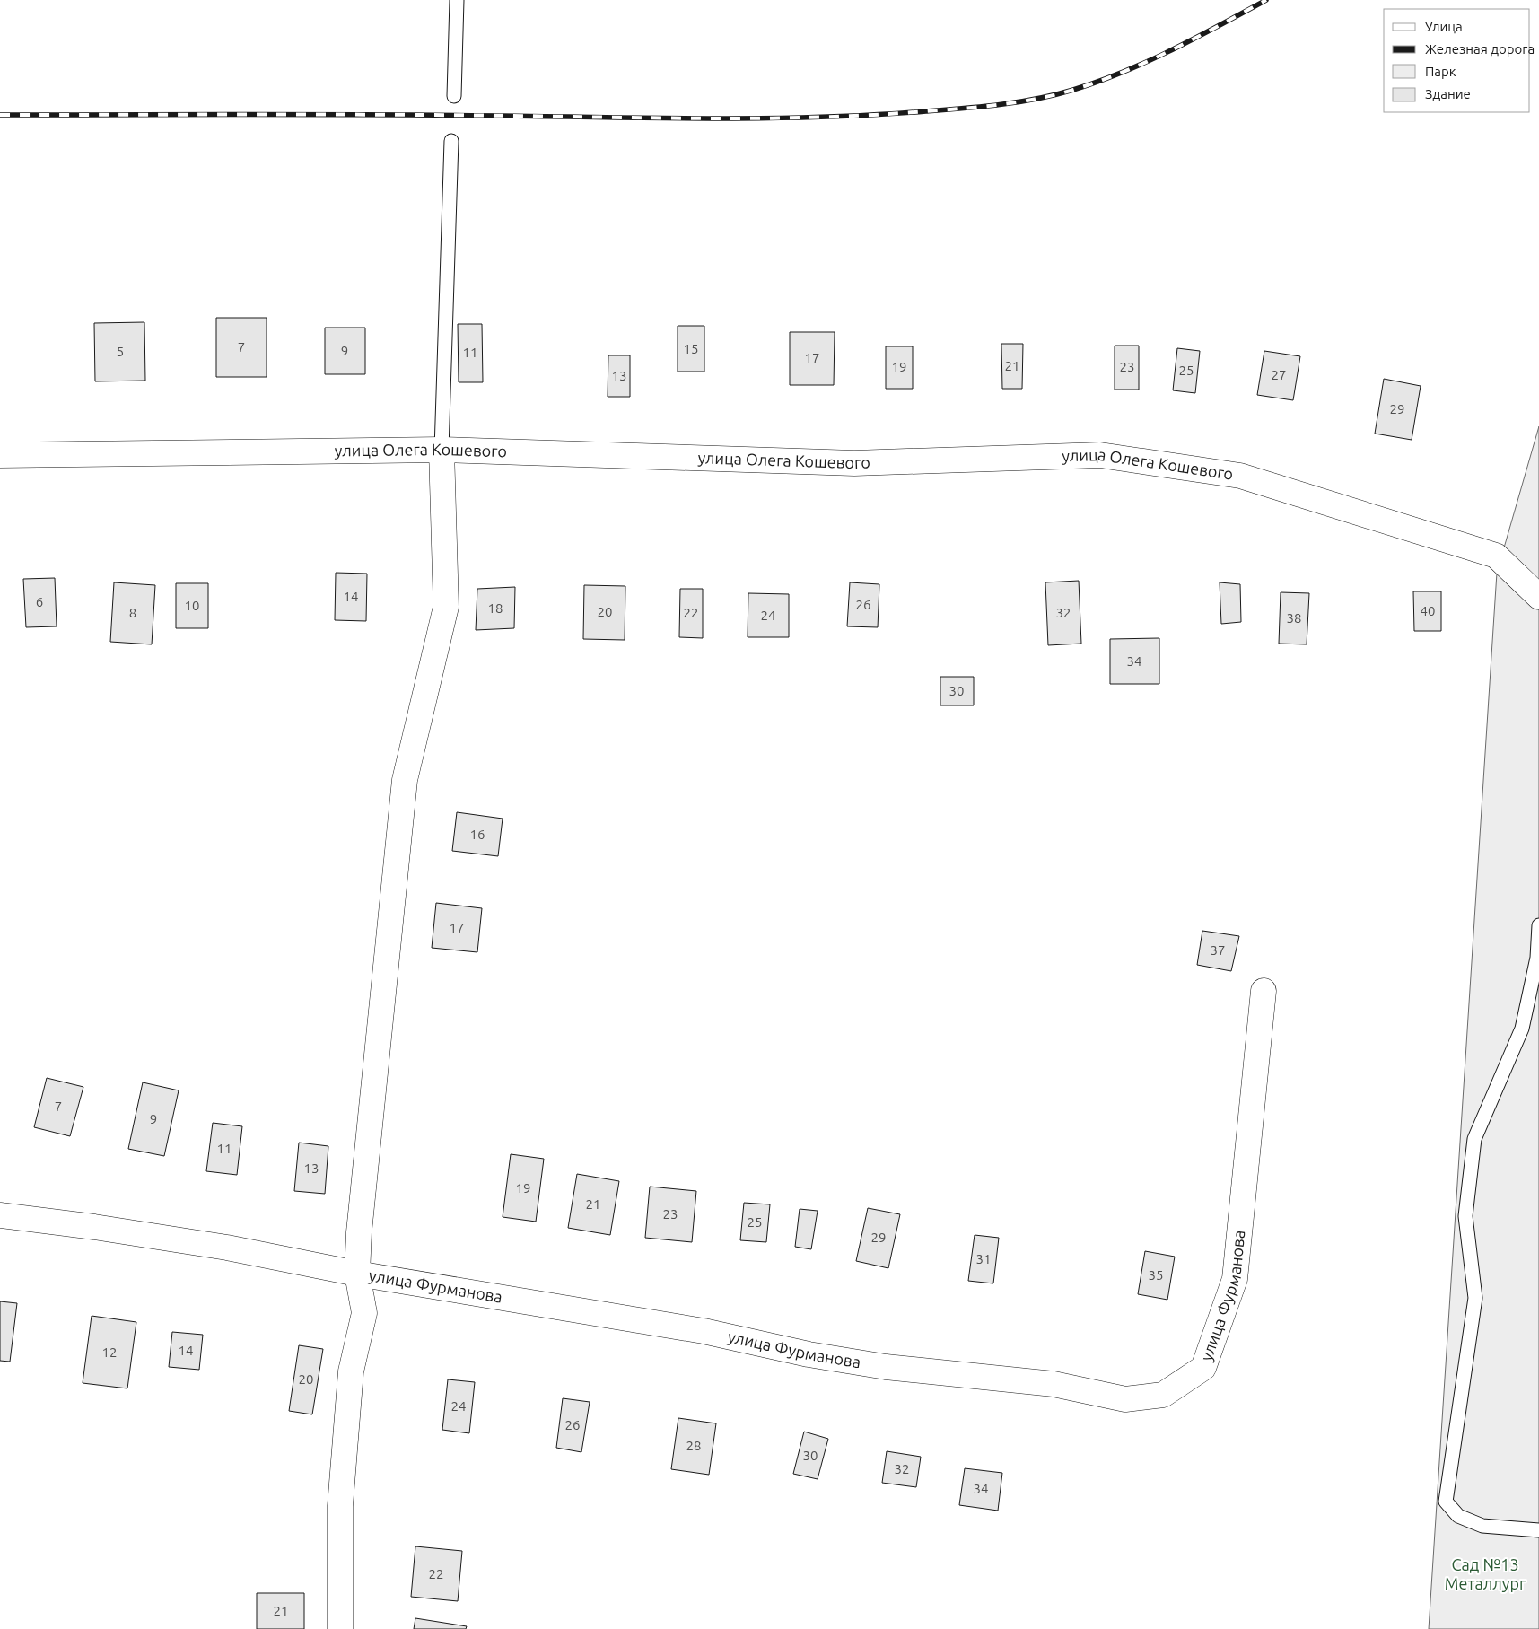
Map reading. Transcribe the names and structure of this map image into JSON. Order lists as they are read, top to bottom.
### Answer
{
  "streets": {
    "street": ["улица Олега Кошевого", "улица Фурманова"]
  },
  "parks": ["Сад №13 Металлург"],
  "house_numbers": [
    "7",
    "15",
    "9",
    "5",
    "11",
    "17",
    "21",
    "19",
    "23",
    "25",
    "27",
    "13",
    "29",
    "14",
    "6",
    "26",
    "10",
    "18",
    "40",
    "20",
    "8",
    "22",
    "32",
    "24",
    "38",
    "34",
    "30",
    "16",
    "17",
    "37",
    "7",
    "9",
    "11",
    "13",
    "19",
    "21",
    "23",
    "25",
    "29",
    "31",
    "35",
    "14",
    "12",
    "20",
    "24",
    "26",
    "28",
    "30",
    "32",
    "34",
    "22",
    "21"
  ],
  "legend": [
    "Улица",
    "Железная дорога",
    "Парк",
    "Здание"
  ]
}
